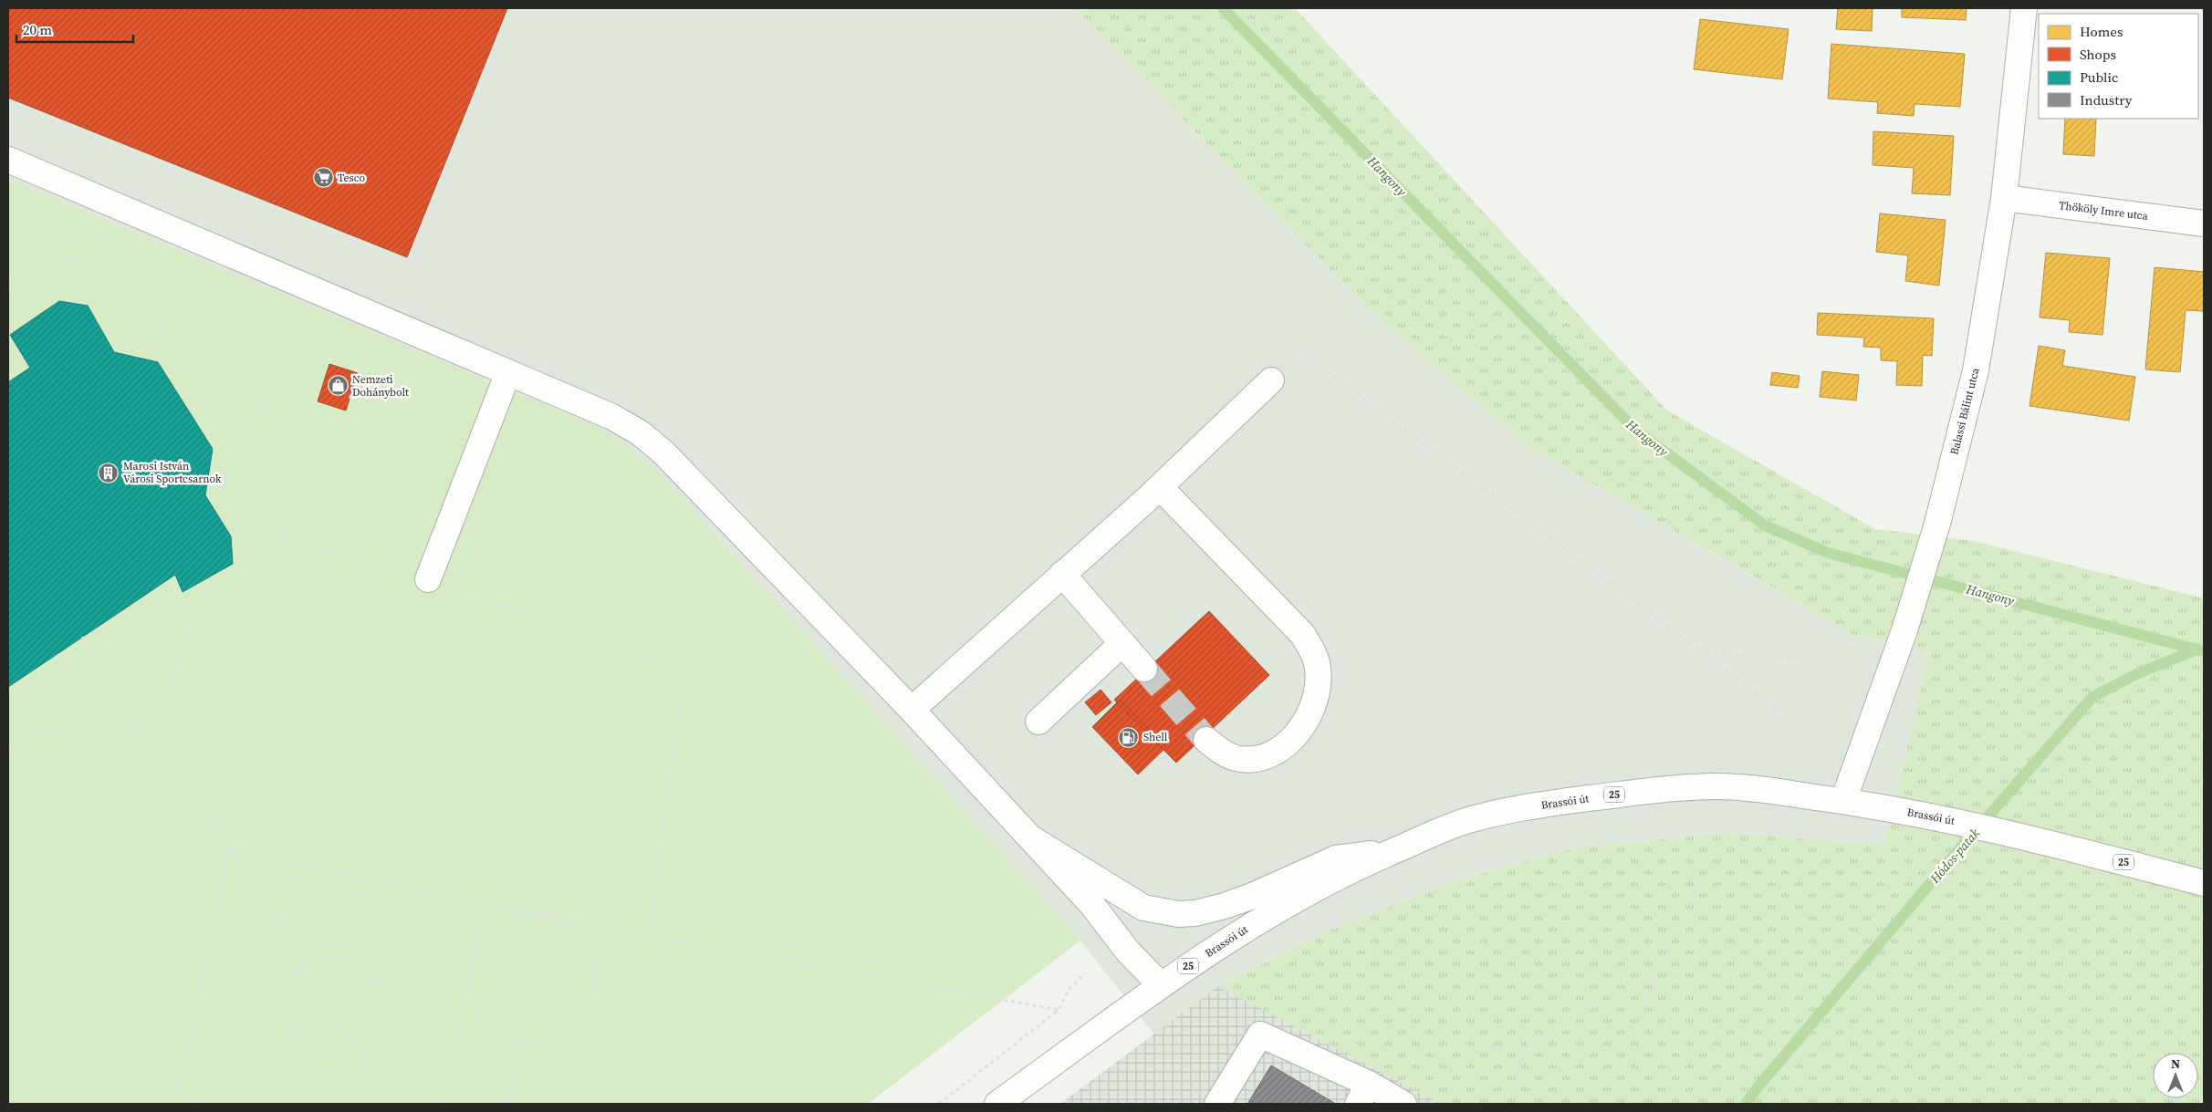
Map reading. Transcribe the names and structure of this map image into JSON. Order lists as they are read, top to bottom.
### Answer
{
  "streets": {
    "street": [
      "Thököly Imre utca",
      "Balassi Bálint utca",
      "25",
      "Brassói út"
    ]
  },
  "crossings": [
    ["Thököly Imre utca", "Balassi Bálint utca"],
    ["Balassi Bálint utca", "Brassói út"]
  ],
  "water": ["Hangony", "Hódos-patak"],
  "places": {
    "supermarket": ["Tesco"],
    "shop": ["Nemzeti Dohánybolt"],
    "building": ["Marosi István Városi Sportcsarnok"],
    "fuel station": ["Shell"]
  },
  "legend": [
    "Homes",
    "Shops",
    "Public",
    "Industry"
  ],
  "scale_bar": "20 m",
  "north": "top"
}
